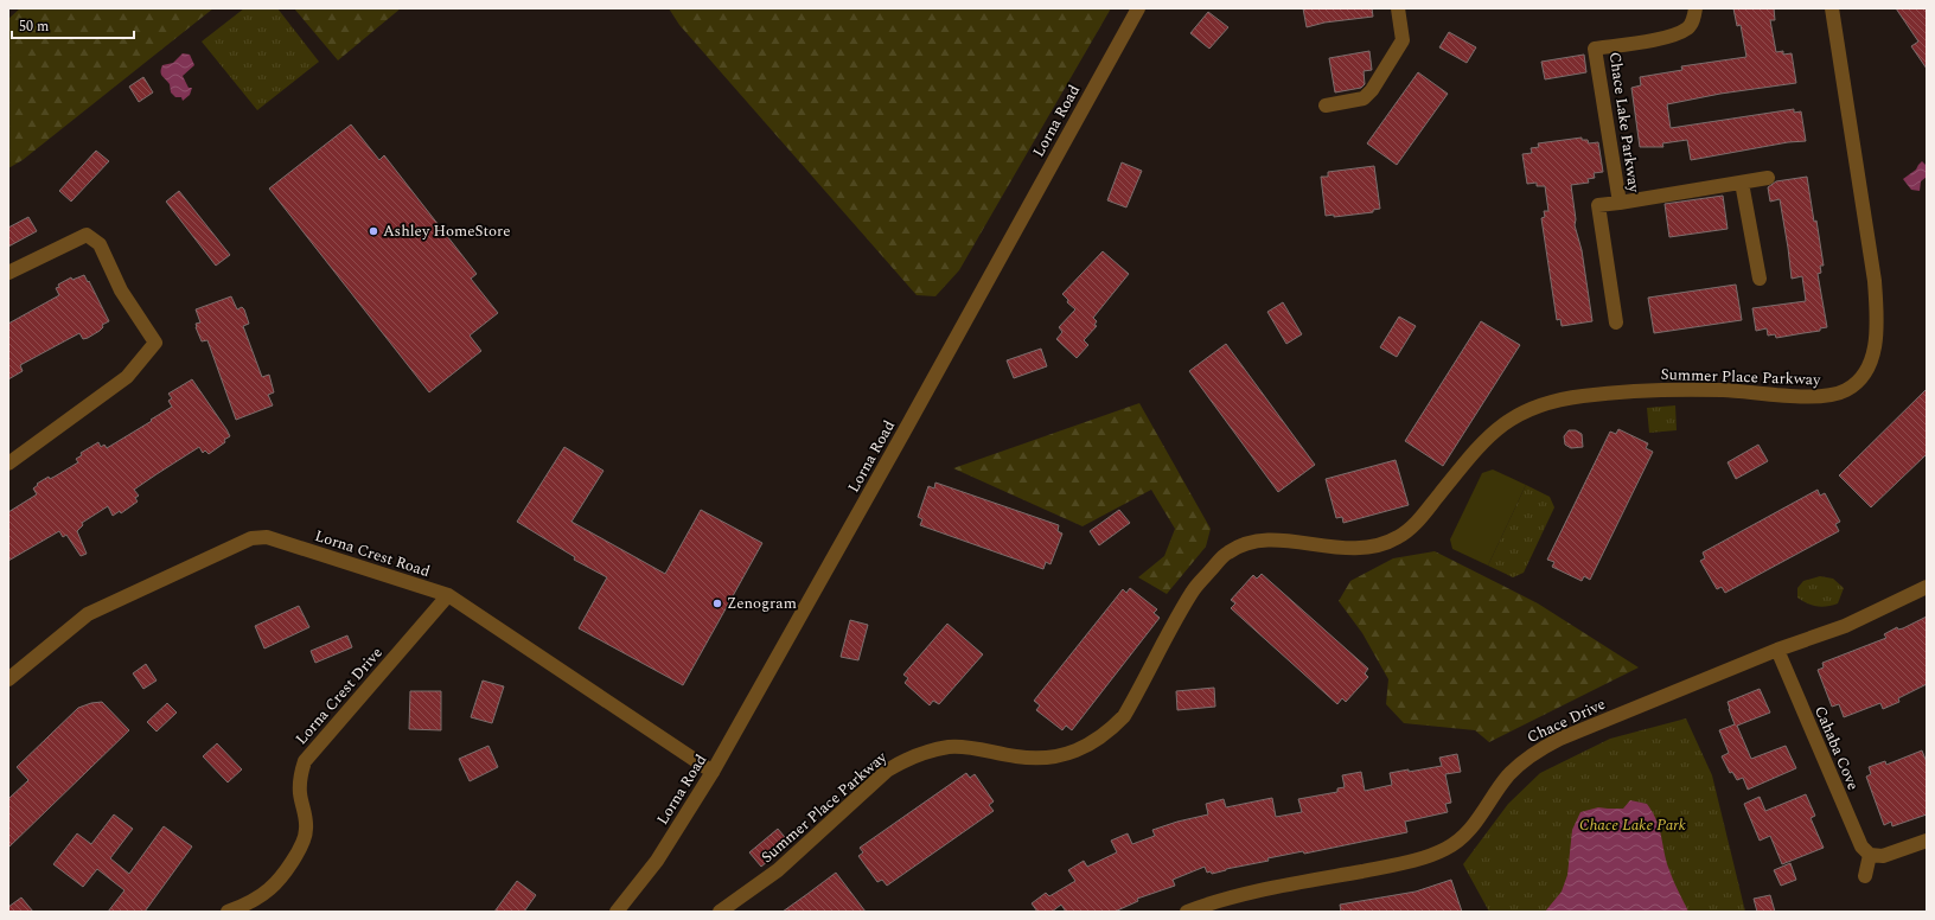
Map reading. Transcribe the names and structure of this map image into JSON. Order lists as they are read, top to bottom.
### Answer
{
  "streets": {
    "street": [
      "Lorna Road",
      "Chace Lake Parkway",
      "Summer Place Parkway",
      "Lorna Crest Road",
      "Lorna Crest Drive",
      "Chace Drive",
      "Cahaba Cove"
    ]
  },
  "crossings": [
    ["Lorna Road", "Lorna Crest Road"],
    ["Lorna Crest Road", "Lorna Crest Drive"],
    ["Chace Drive", "Cahaba Cove"]
  ],
  "parks": ["Chace Lake Park"],
  "places": ["Ashley HomeStore", "Zenogram"],
  "scale_bar": "50 m"
}
